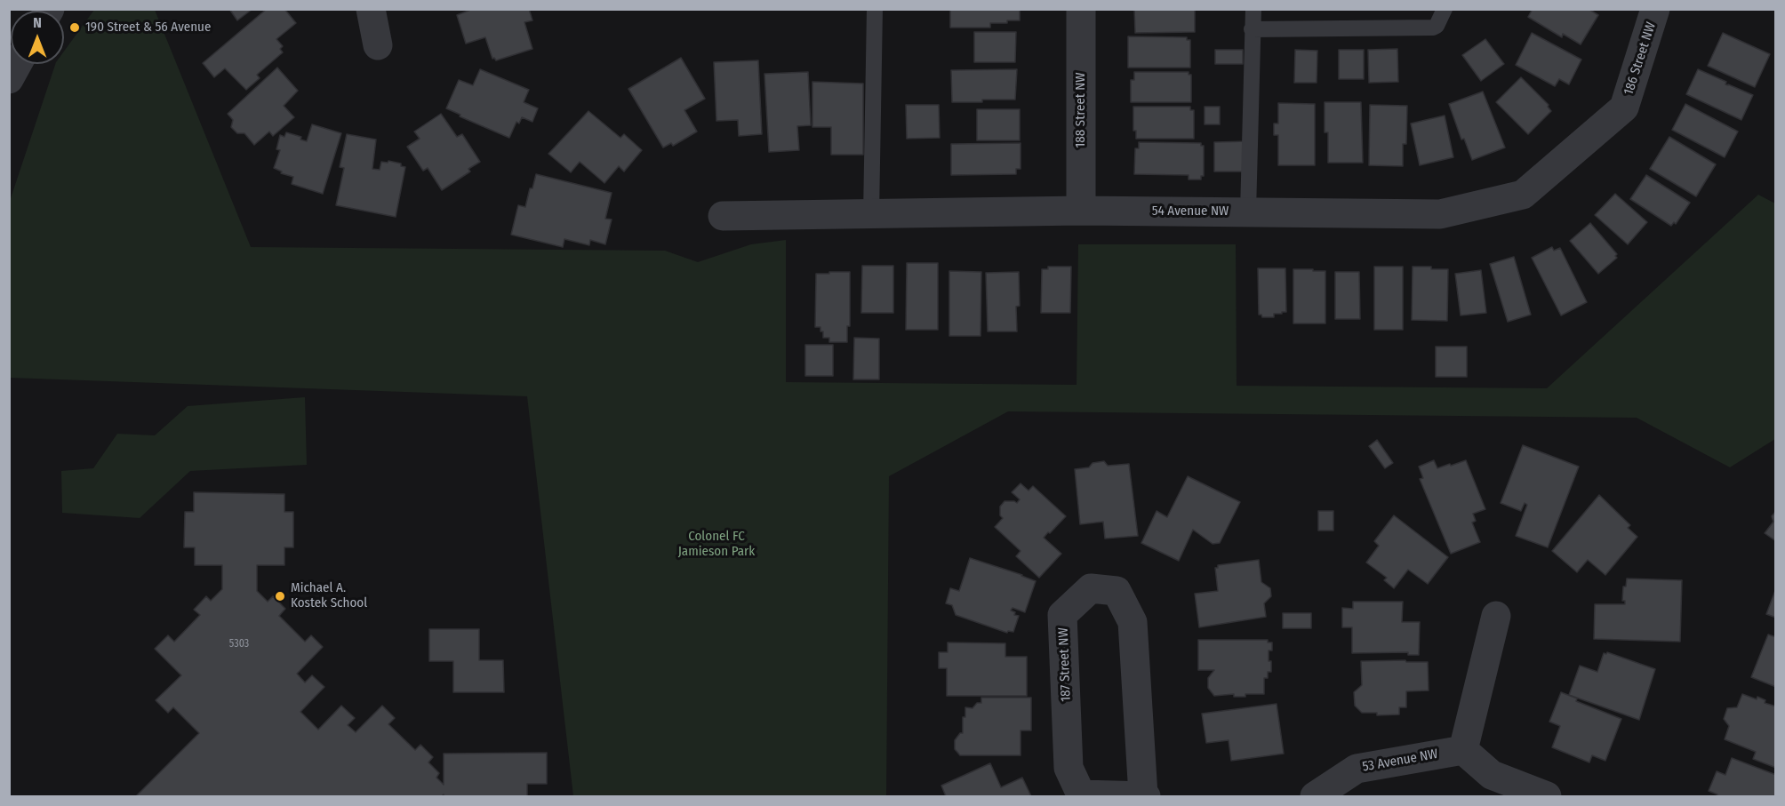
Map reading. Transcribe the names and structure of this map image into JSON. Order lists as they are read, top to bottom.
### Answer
{
  "streets": {
    "street": [
      "186 Street NW",
      "188 Street NW",
      "54 Avenue NW",
      "187 Street NW",
      "53 Avenue NW"
    ]
  },
  "crossings": [
    ["186 Street NW", "54 Avenue NW"],
    ["188 Street NW", "54 Avenue NW"]
  ],
  "parks": ["Colonel FC Jamieson Park"],
  "places": ["190 Street & 56 Avenue", "Michael A. Kostek School"],
  "house_numbers": ["5303"],
  "north": "top"
}
